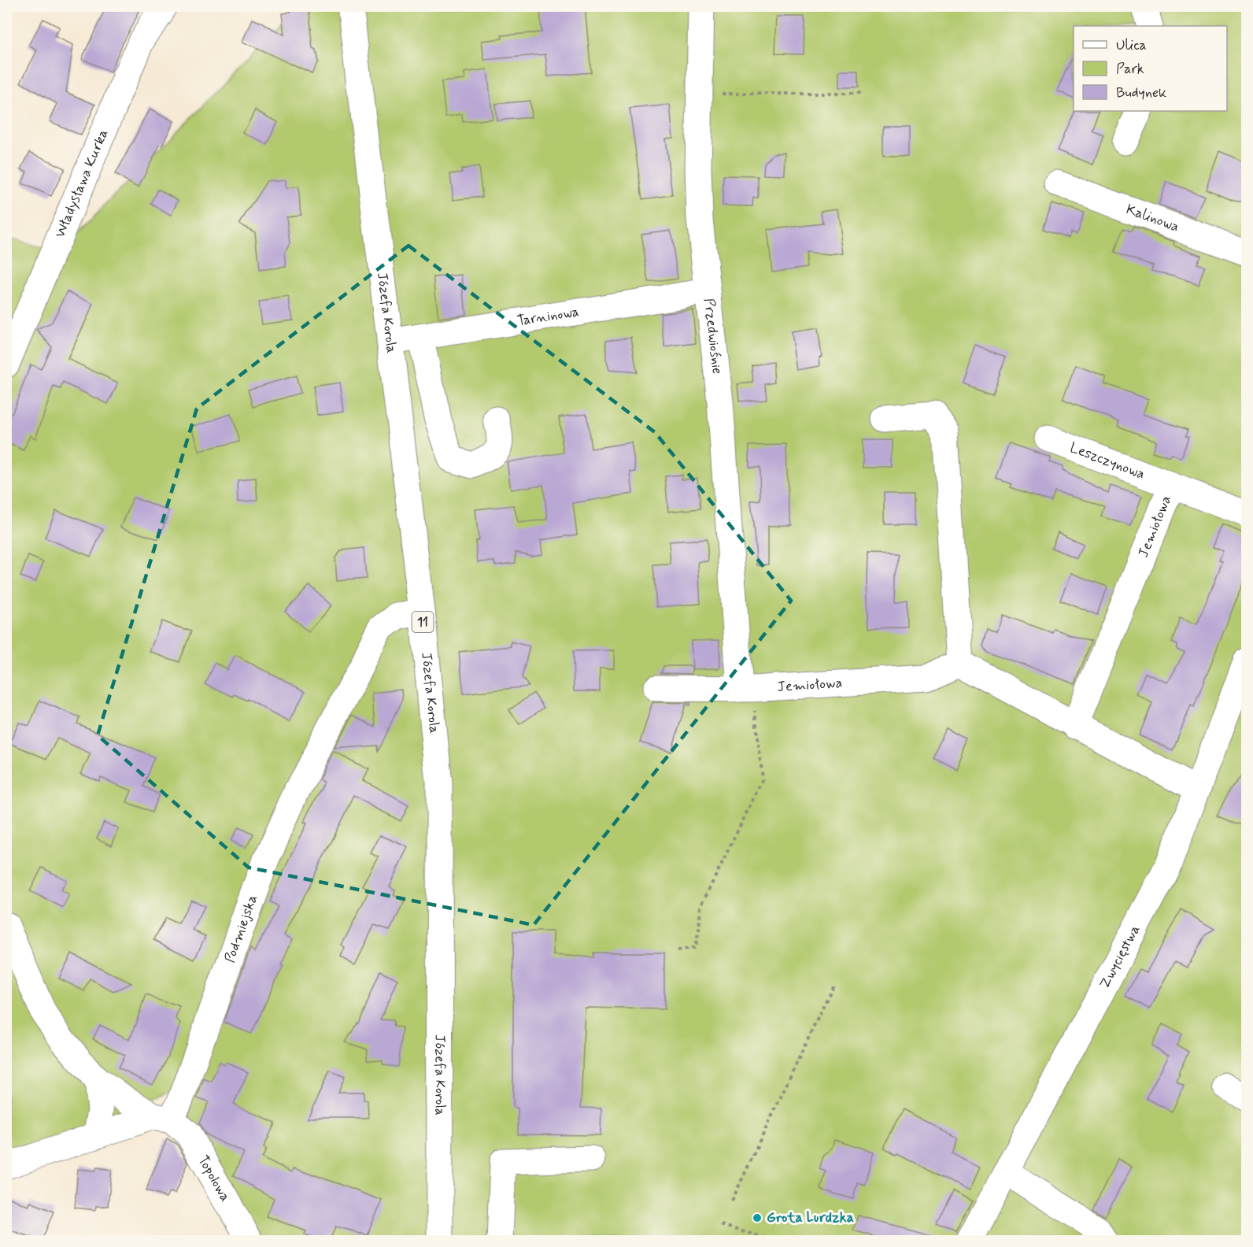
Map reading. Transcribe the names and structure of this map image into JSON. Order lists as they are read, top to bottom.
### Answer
{
  "streets": {
    "main road": [
      "Władysława Kurka",
      "Kalinowa",
      "Józefa Korola",
      "Tarninowa",
      "Przedwiośnie",
      "Leszczynowa",
      "Jemiołowa",
      "11",
      "Podmiejska",
      "Zwycięstwa",
      "Topolowa"
    ]
  },
  "crossings": [
    ["Józefa Korola", "Tarninowa"],
    ["Józefa Korola", "Podmiejska"],
    ["Tarninowa", "Przedwiośnie"],
    ["Przedwiośnie", "Jemiołowa"],
    ["Leszczynowa", "Jemiołowa"],
    ["Podmiejska", "Topolowa"]
  ],
  "places": ["Grota Lurdzka"],
  "legend": ["Ulica", "Park", "Budynek"]
}
